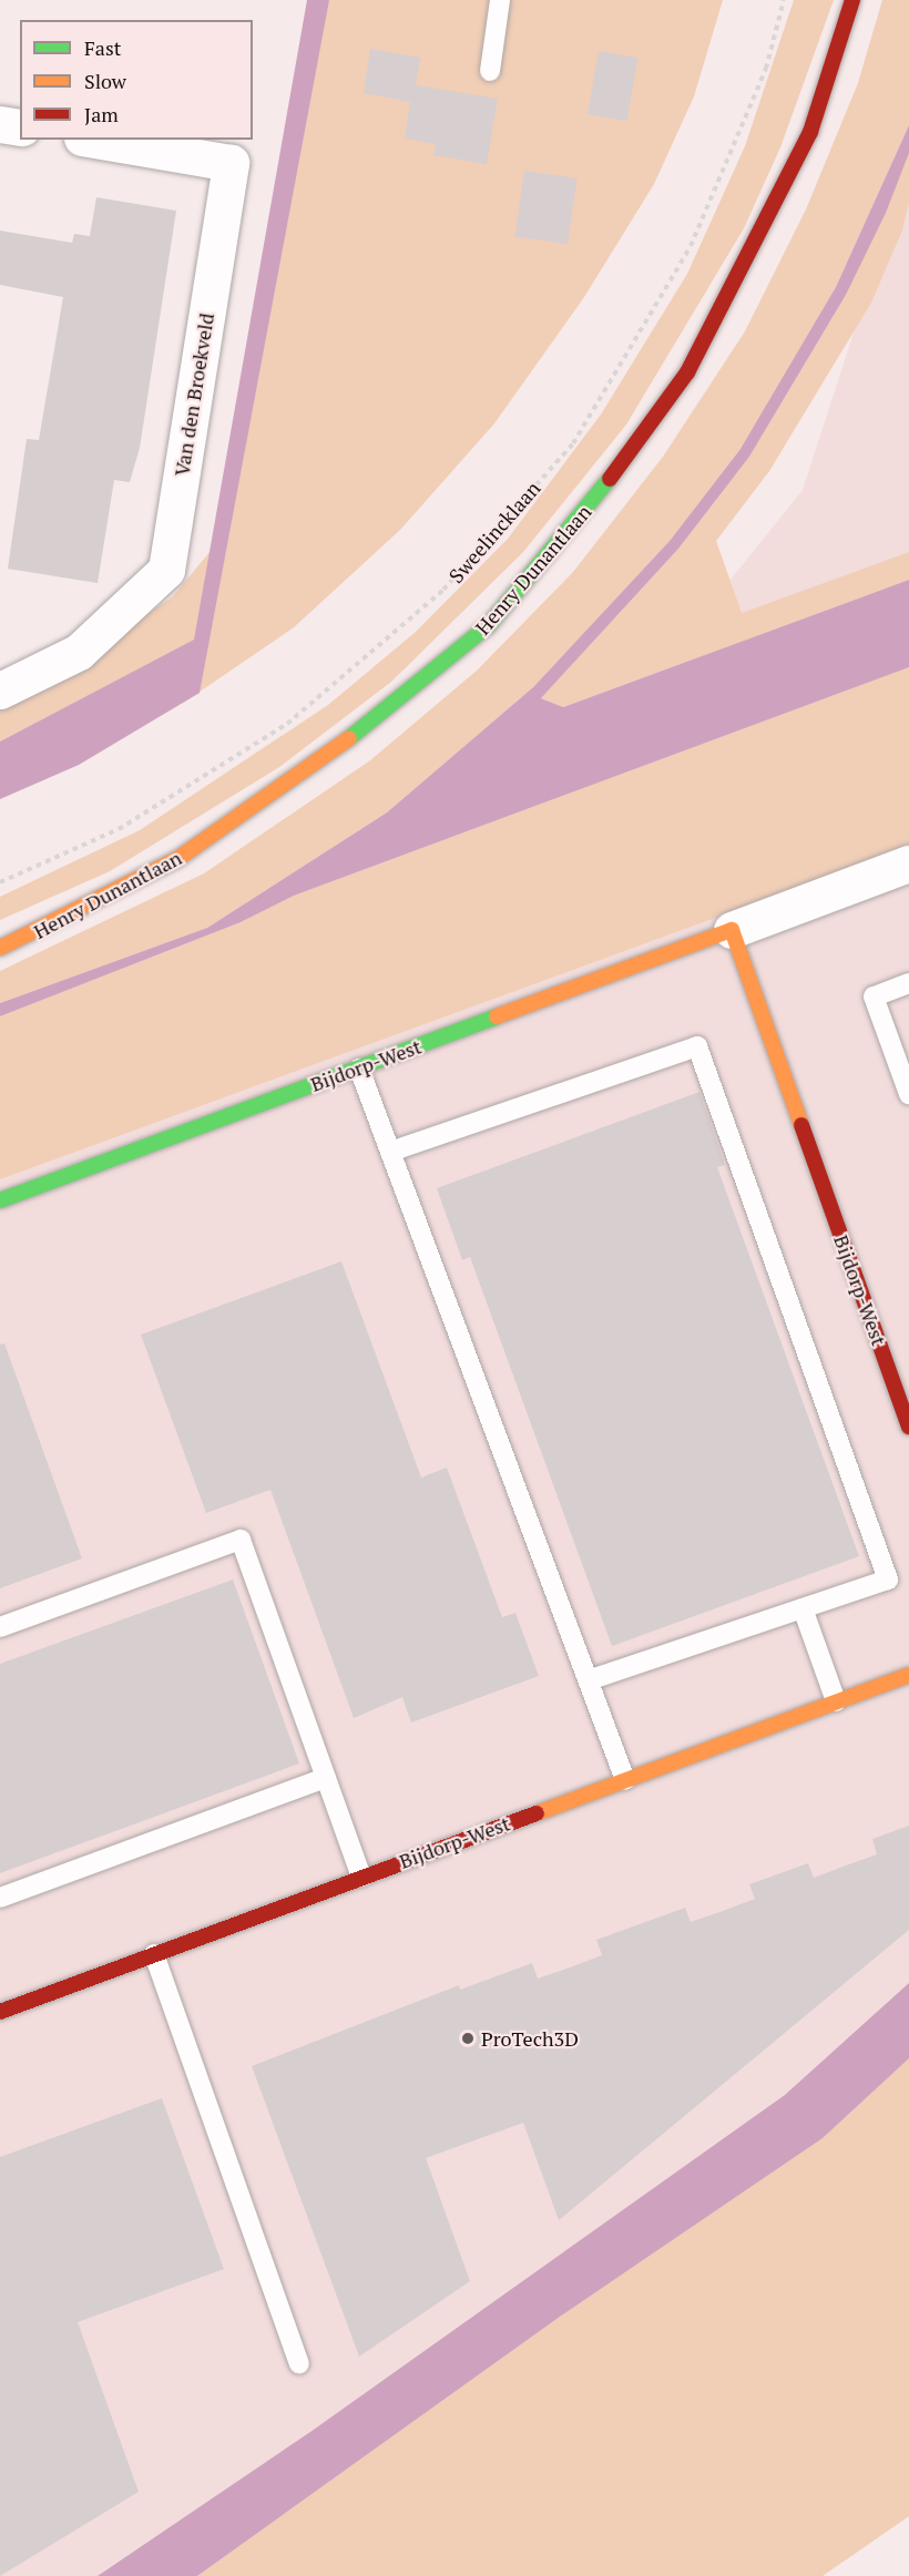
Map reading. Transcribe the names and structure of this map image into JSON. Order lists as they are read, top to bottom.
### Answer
{
  "streets": {
    "street": ["Van den Broekveld", "Henry Dunantlaan", "Bijdorp-West"],
    "path": ["Sweelincklaan"]
  },
  "places": ["ProTech3D"],
  "legend": ["Fast", "Slow", "Jam"]
}
